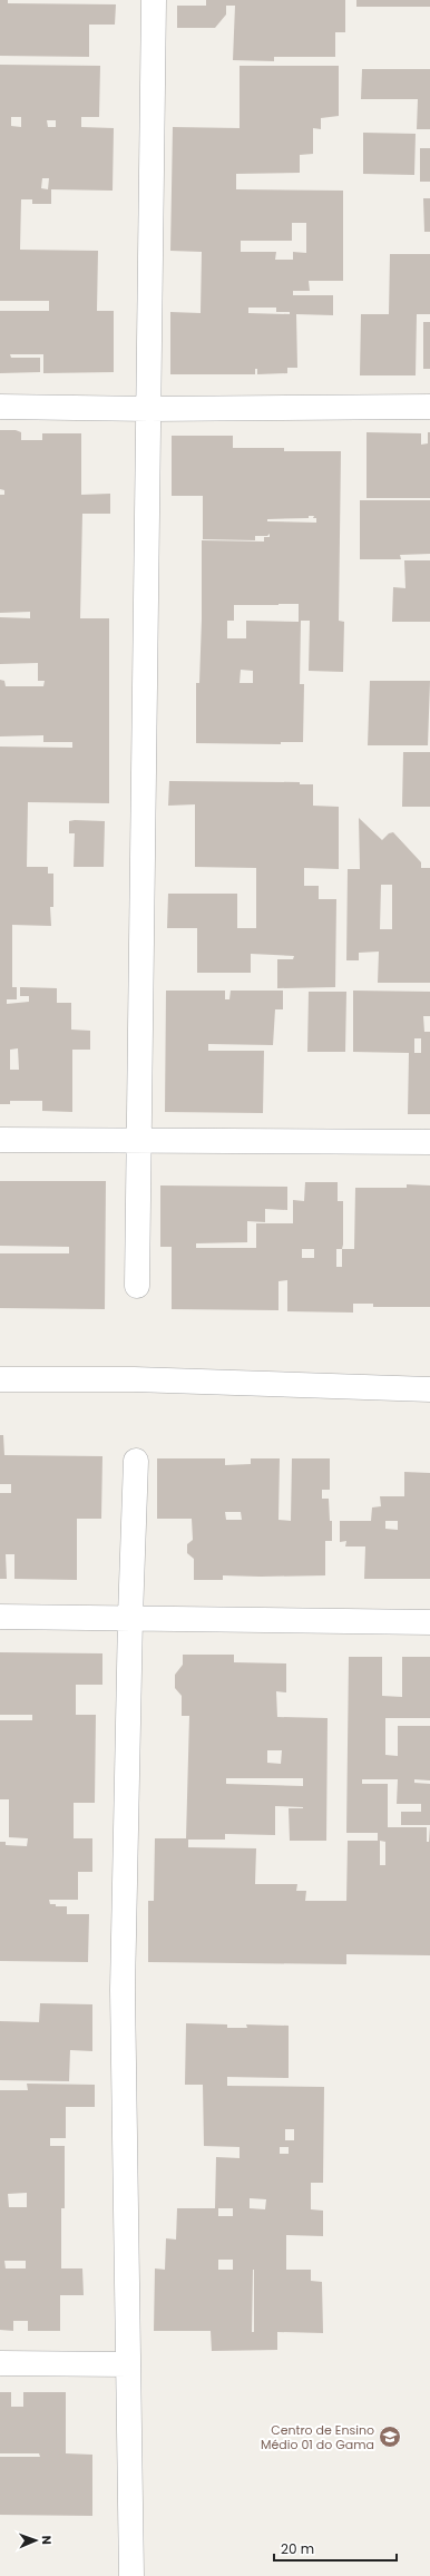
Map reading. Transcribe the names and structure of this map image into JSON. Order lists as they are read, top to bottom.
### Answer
{
  "places": {
    "school or university": ["Centro de Ensino Médio 01 do Gama"]
  },
  "scale_bar": "20 m",
  "north": "right"
}
